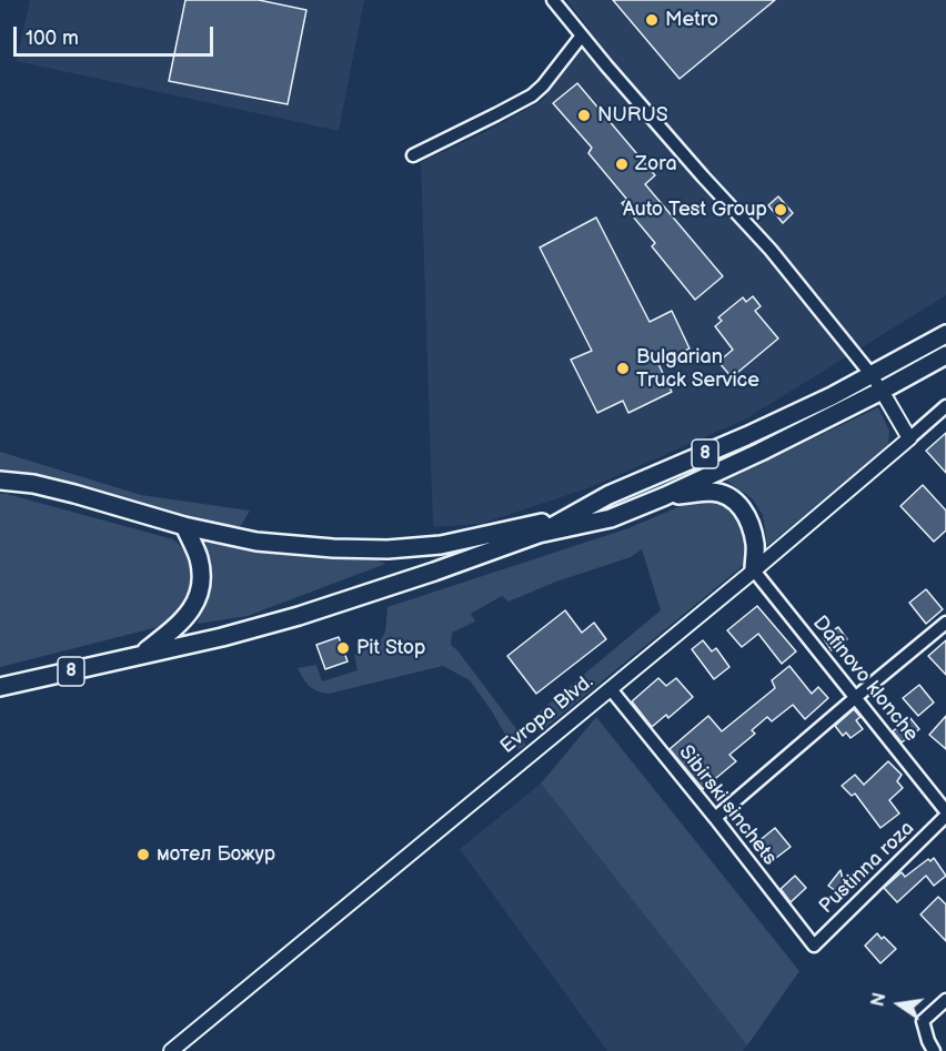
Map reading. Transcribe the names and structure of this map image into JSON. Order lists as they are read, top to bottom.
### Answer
{
  "streets": {
    "main road": ["8"],
    "street": [
      "Dafinovo klonche",
      "Evropa Blvd.",
      "Sibirski sinchets",
      "Pustinna roza"
    ]
  },
  "crossings": [
    ["Dafinovo klonche", "Evropa Blvd."],
    ["Evropa Blvd.", "Sibirski sinchets"],
    ["Sibirski sinchets", "Pustinna roza"]
  ],
  "places": [
    "Metro",
    "NURUS",
    "Zora",
    "Auto Test Group",
    "Bulgarian Truck Service",
    "Pit Stop",
    "мотел Божур"
  ],
  "scale_bar": "100 m",
  "north": "left"
}
